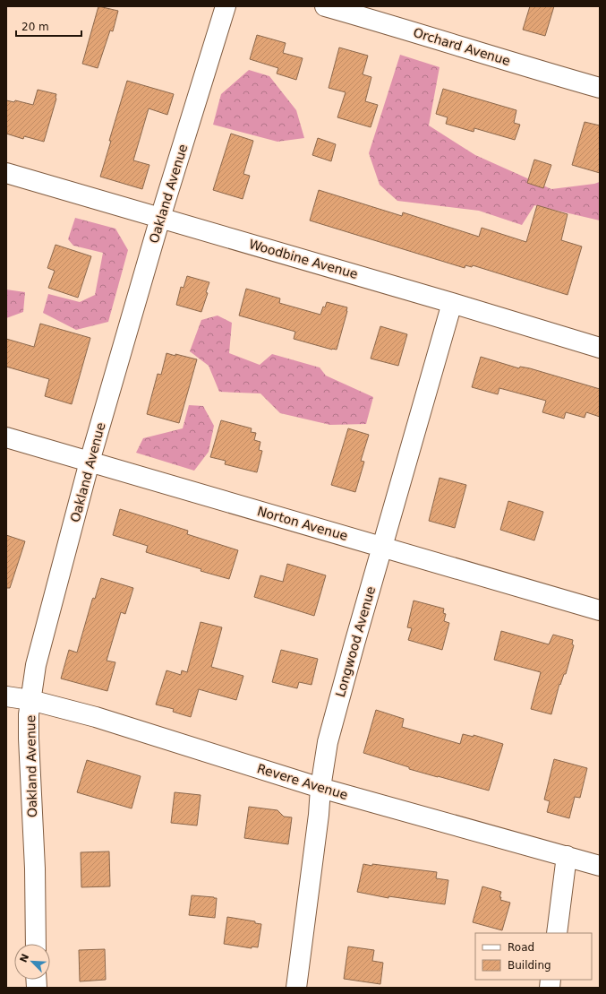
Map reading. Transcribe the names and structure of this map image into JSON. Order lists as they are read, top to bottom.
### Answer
{
  "streets": {
    "street": [
      "Orchard Avenue",
      "Oakland Avenue",
      "Woodbine Avenue",
      "Norton Avenue",
      "Longwood Avenue",
      "Revere Avenue"
    ]
  },
  "crossings": [
    ["Oakland Avenue", "Woodbine Avenue"],
    ["Oakland Avenue", "Norton Avenue"],
    ["Oakland Avenue", "Revere Avenue"],
    ["Woodbine Avenue", "Longwood Avenue"],
    ["Norton Avenue", "Longwood Avenue"],
    ["Longwood Avenue", "Revere Avenue"]
  ],
  "legend": ["Road", "Building"],
  "scale_bar": "20 m",
  "north": "top left"
}
